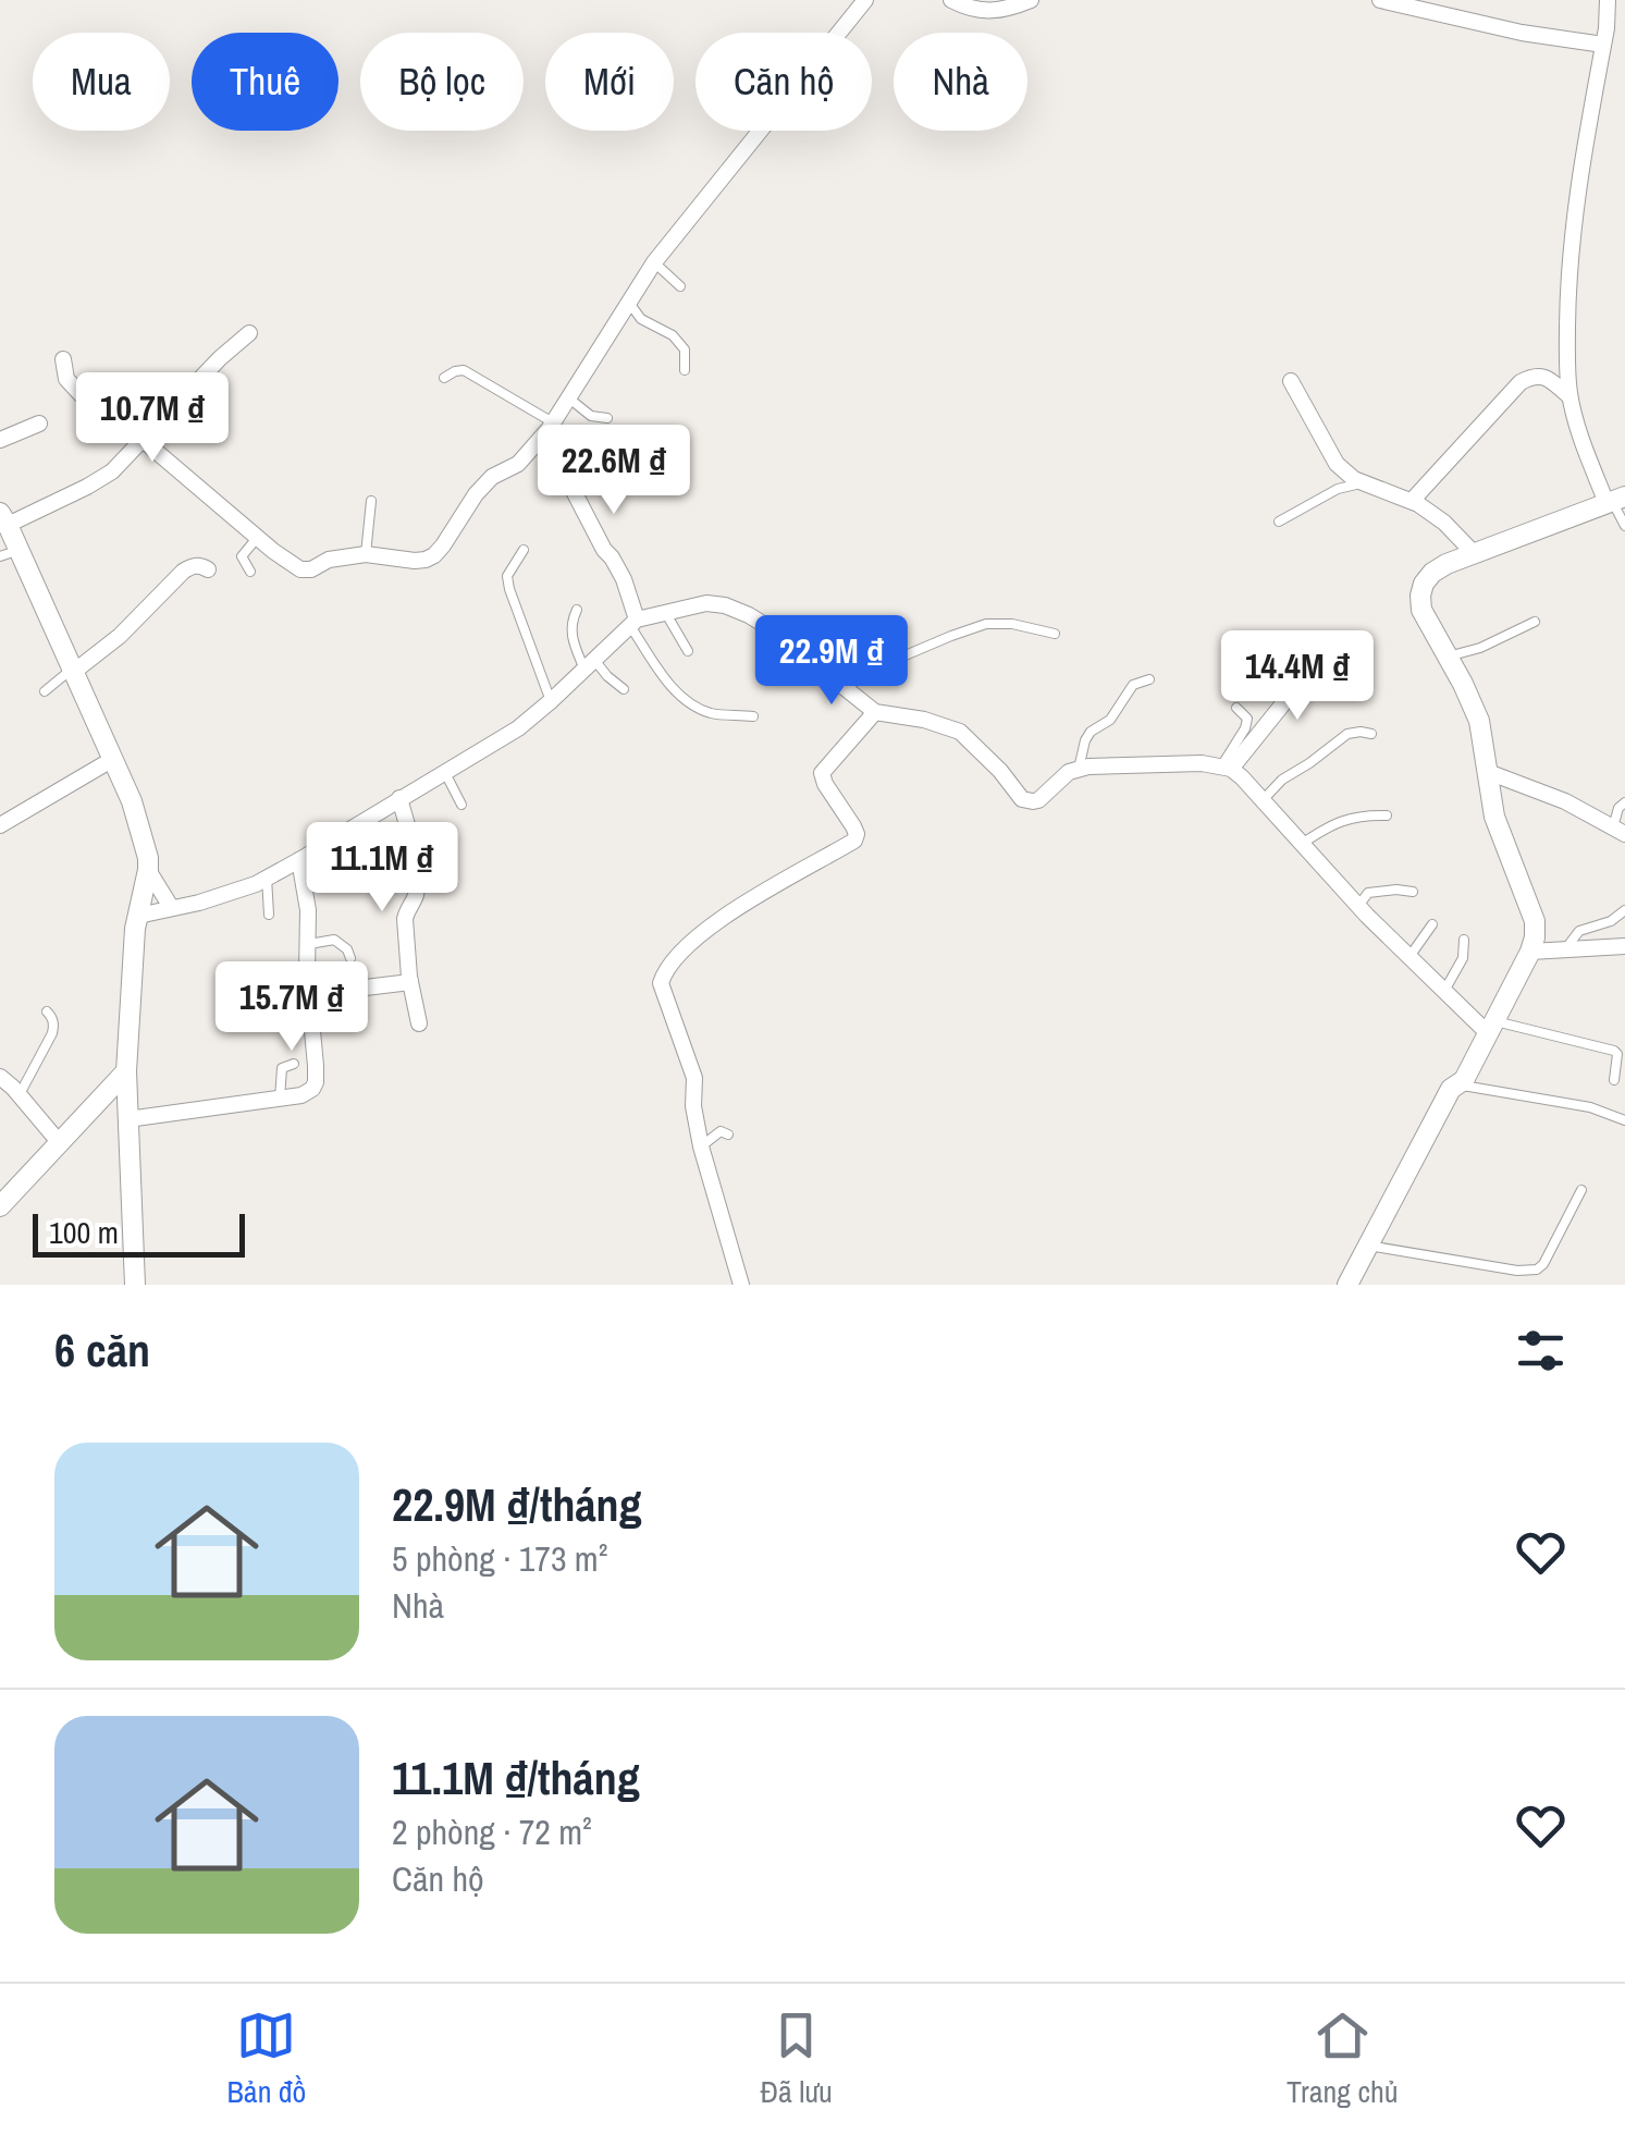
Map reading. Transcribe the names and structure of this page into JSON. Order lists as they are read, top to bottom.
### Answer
{
  "scale_bar": "100 m",
  "page": {
    "chip": [
      "Mua",
      "Thuê",
      "Bộ lọc",
      "Mới",
      "Căn hộ",
      "Nhà"
    ],
    "price": [
      "10.7M ₫",
      "22.6M ₫",
      "22.9M ₫",
      "14.4M ₫",
      "11.1M ₫",
      "15.7M ₫"
    ],
    "scale": "100 m",
    "heading": "6 căn",
    "list": [
      {
        "name": "22.9M ₫/tháng",
        "note": "5 phòng · 173 m² · Nhà"
      },
      {
        "name": "11.1M ₫/tháng",
        "note": "2 phòng · 72 m² · Căn hộ"
      }
    ],
    "tabs": ["Bản đồ", "Đã lưu", "Trang chủ"]
  }
}
